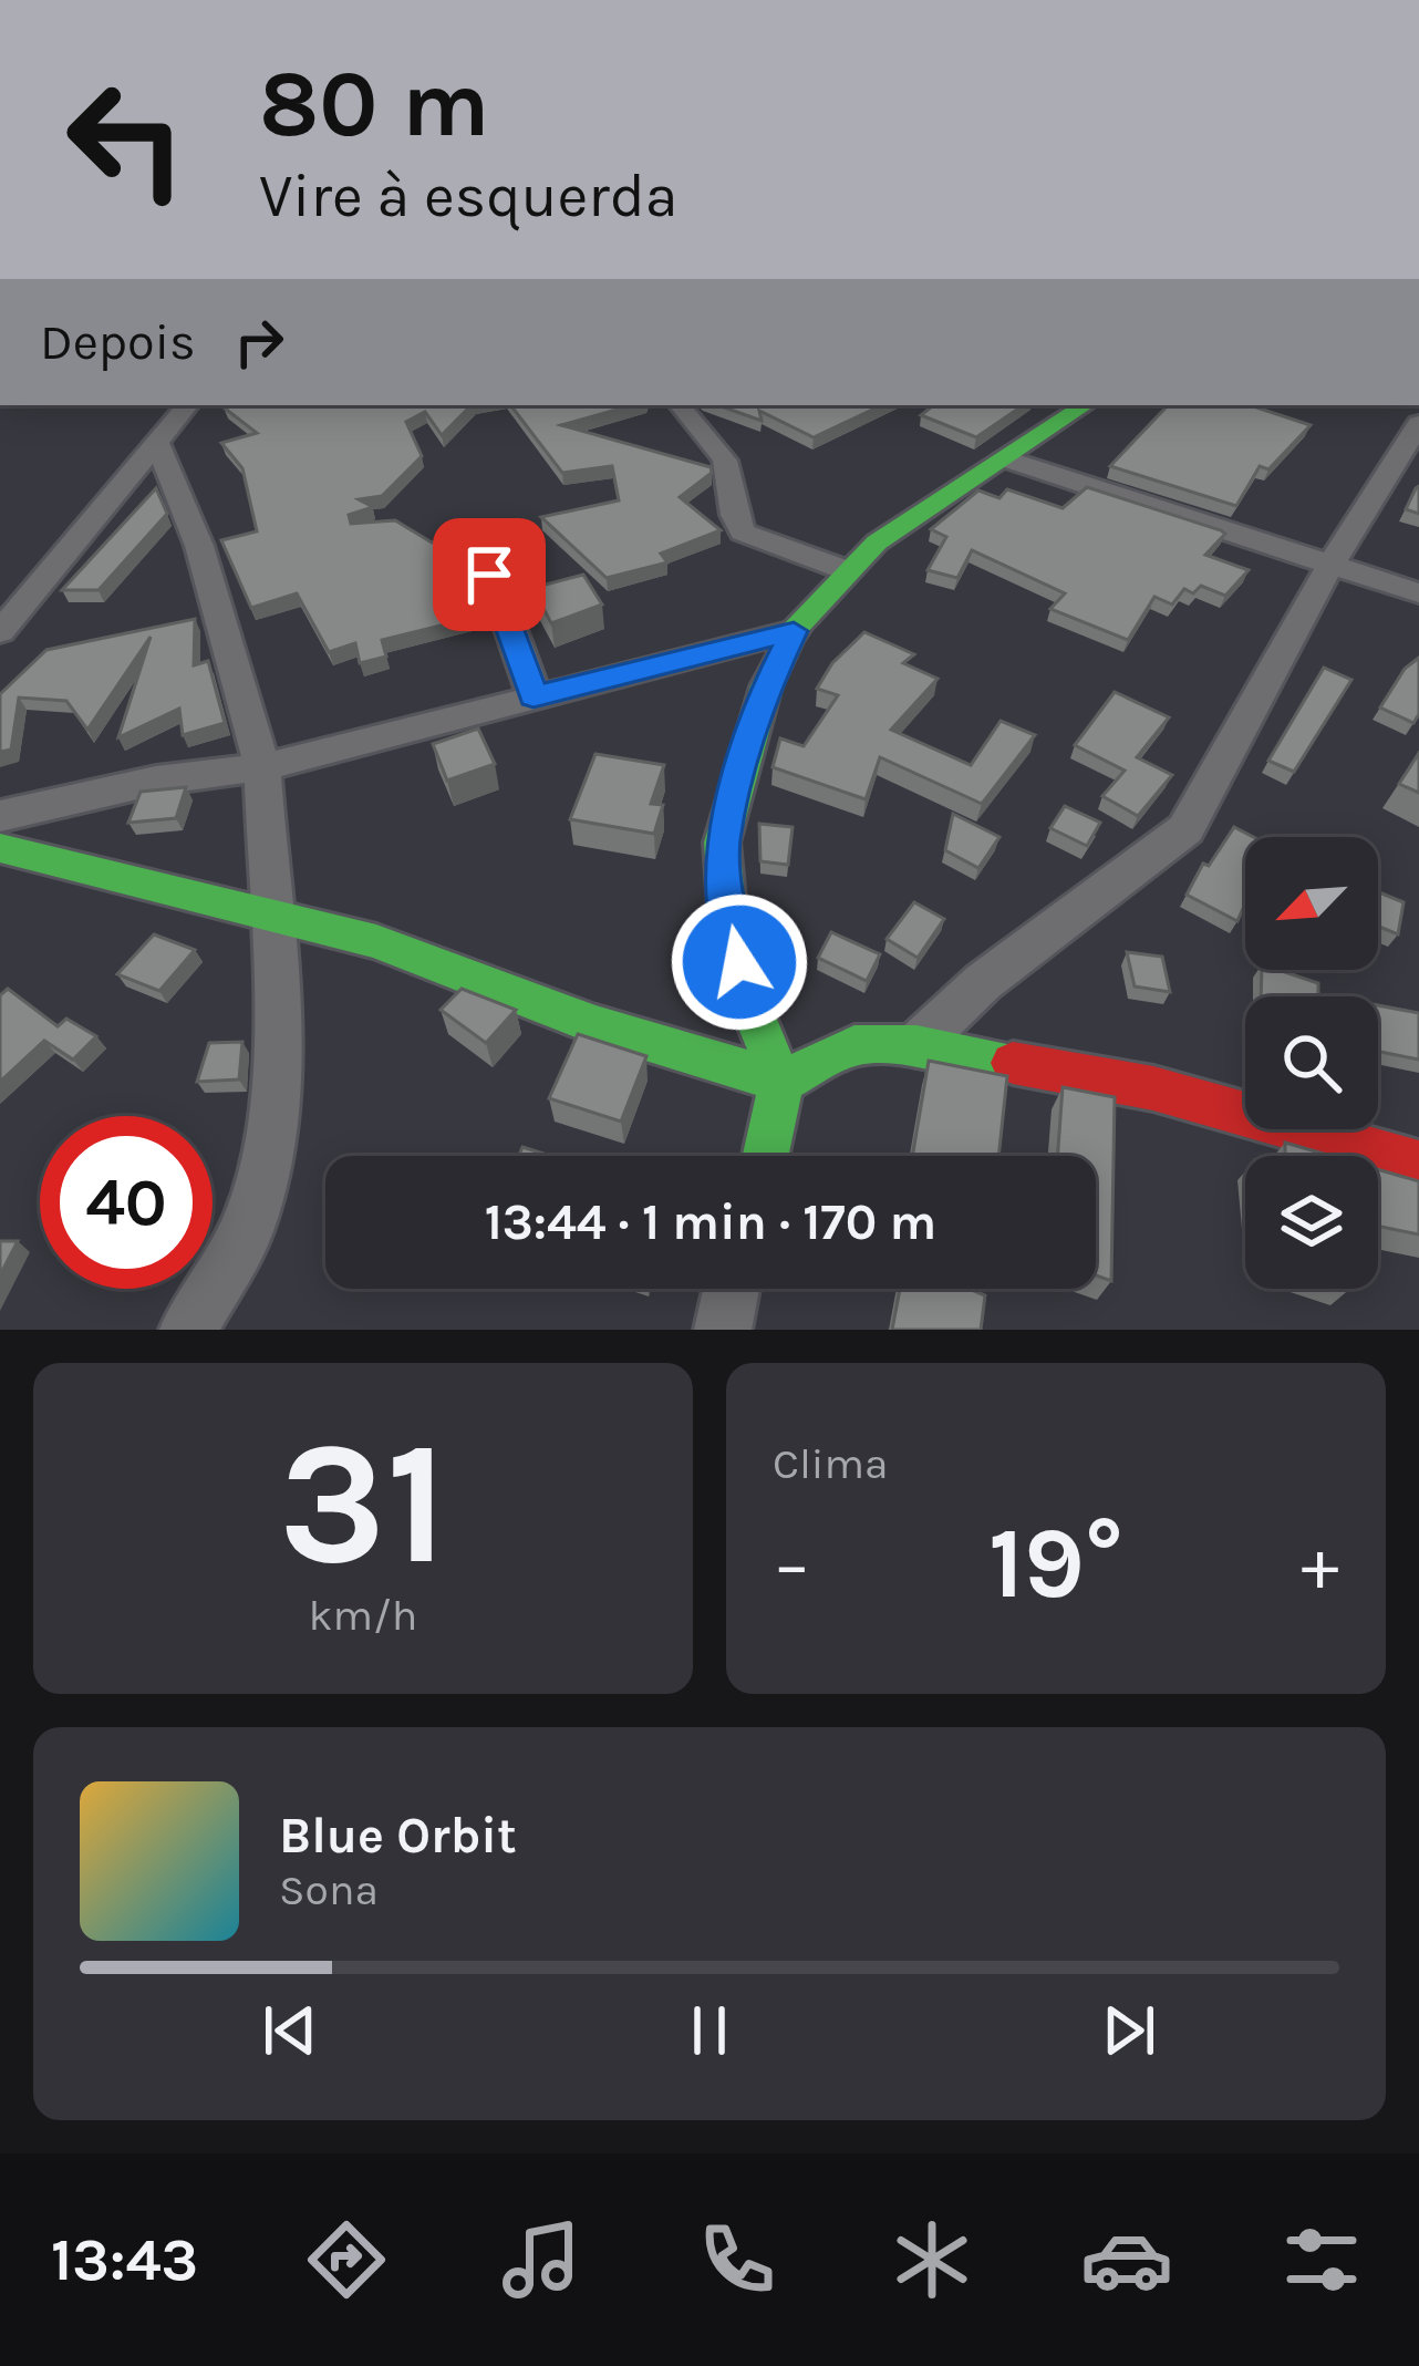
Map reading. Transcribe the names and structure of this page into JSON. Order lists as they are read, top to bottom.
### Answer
{
  "north": "bottom left",
  "page": {
    "turn": ["80 m", "Vire à esquerda"],
    "then": "Depois",
    "limit": "40",
    "trip": "13:44 · 1 min · 170 m",
    "tile": [
      ["31", "km/h"],
      "Clima"
    ],
    "heat": ["−", "19°", "+"],
    "song": ["Blue Orbit", "Sona"],
    "tabs": "13:43"
  }
}
